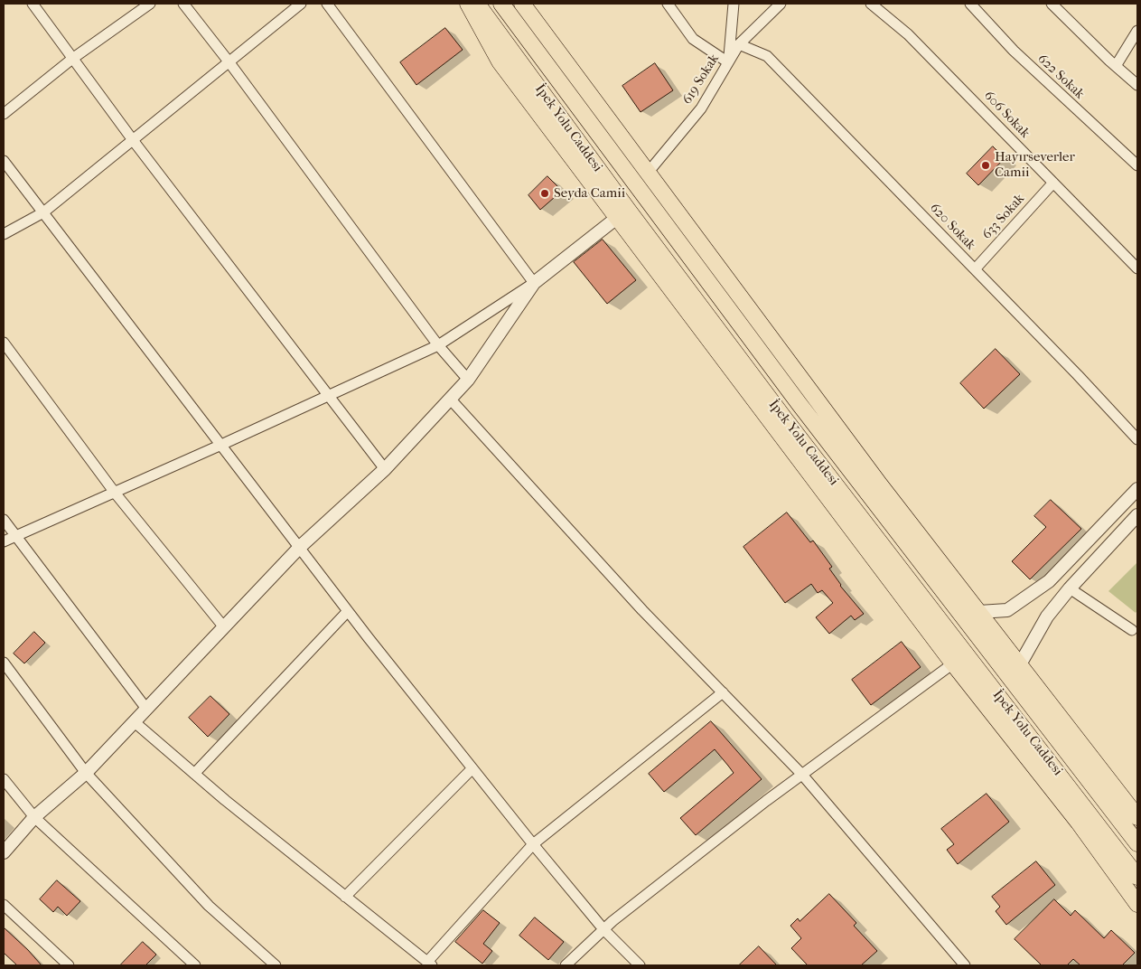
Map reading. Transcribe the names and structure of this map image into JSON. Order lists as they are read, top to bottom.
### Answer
{
  "streets": {
    "highway": ["İpek Yolu Caddesi"],
    "street": [
      "622 Sokak",
      "619 Sokak",
      "606 Sokak",
      "633 Sokak",
      "620 Sokak"
    ]
  },
  "crossings": [
    ["619 Sokak", "620 Sokak"],
    ["606 Sokak", "633 Sokak"],
    ["633 Sokak", "620 Sokak"]
  ],
  "places": ["Hayırseverler Camii", "Seyda Camii"]
}
